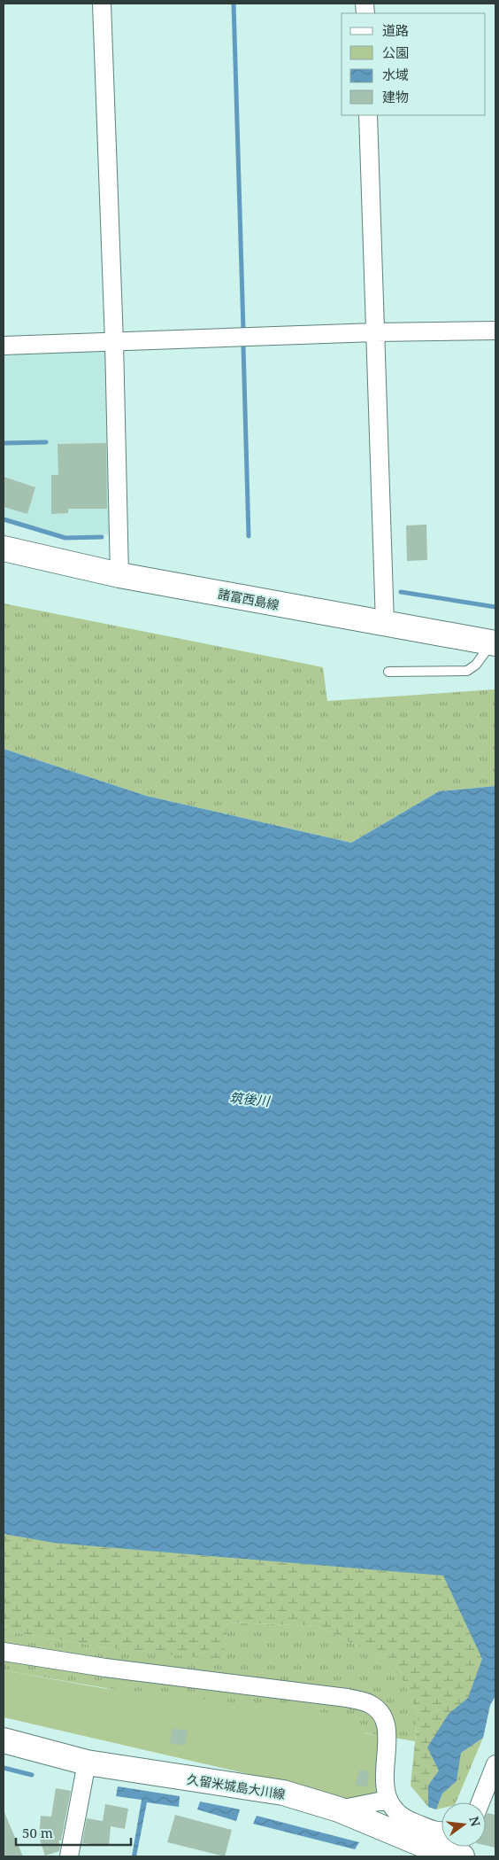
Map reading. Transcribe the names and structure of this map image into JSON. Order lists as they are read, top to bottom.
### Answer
{
  "streets": {
    "main road": ["諸富西島線", "久留米城島大川線"]
  },
  "water": ["筑後川"],
  "legend": [
    "道路",
    "公園",
    "水域",
    "建物"
  ],
  "scale_bar": "50 m",
  "north": "right"
}
